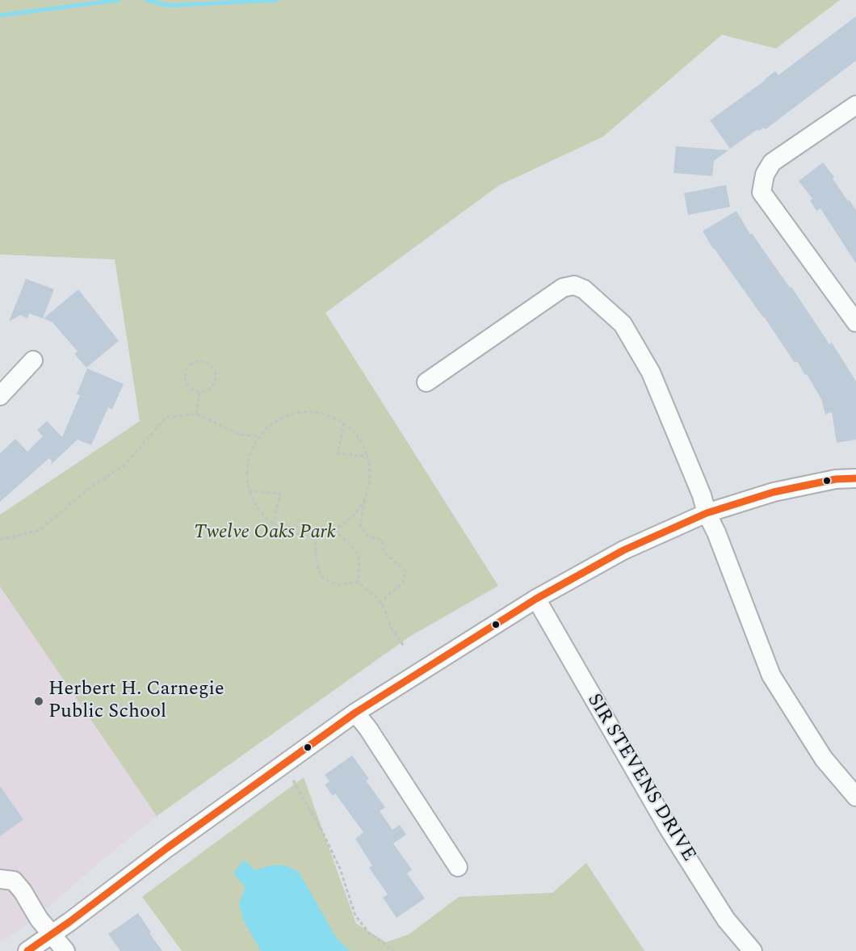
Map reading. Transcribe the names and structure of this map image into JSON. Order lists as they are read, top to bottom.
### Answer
{
  "streets": {
    "street": ["SIR STEVENS DRIVE"]
  },
  "parks": ["Twelve Oaks Park"],
  "places": ["Herbert H. Carnegie Public School"]
}
